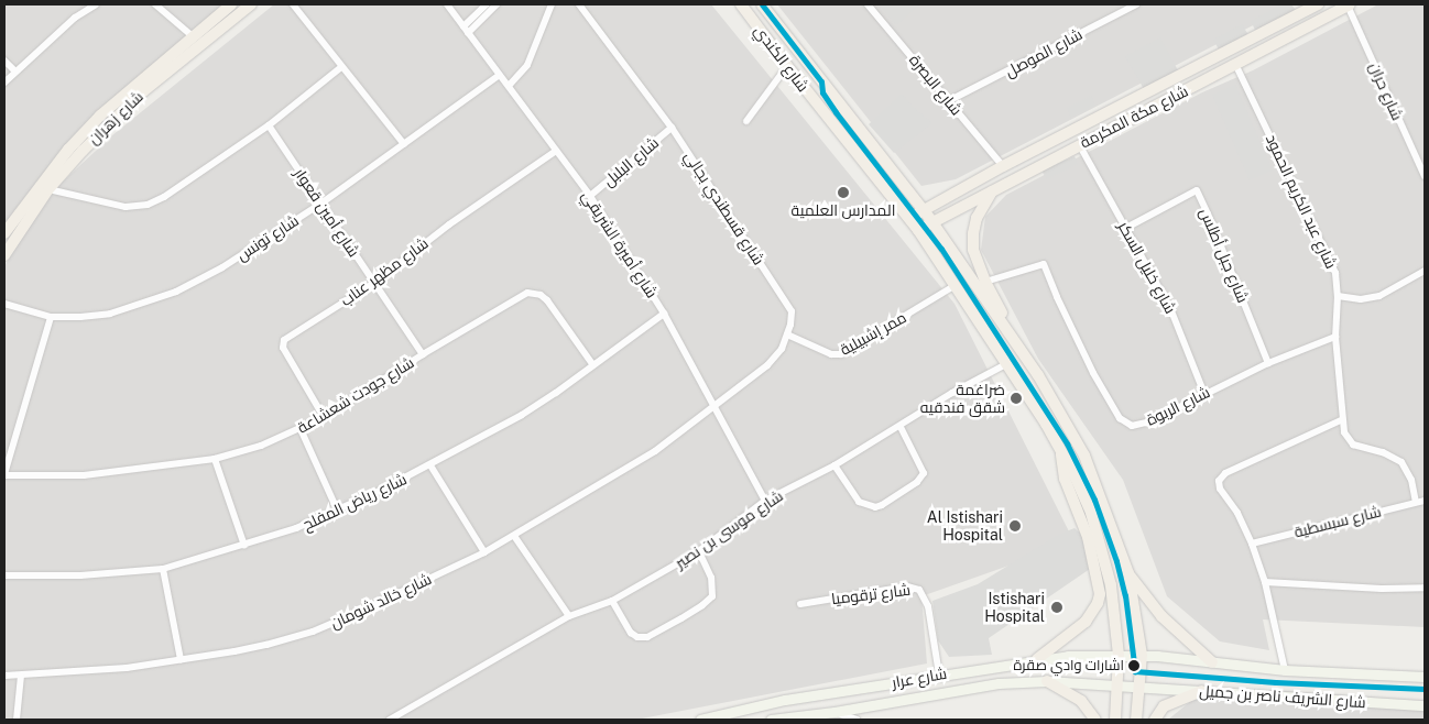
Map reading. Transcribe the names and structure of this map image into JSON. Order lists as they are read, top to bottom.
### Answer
{
  "streets": {
    "main road": [
      "شارع الكندي",
      "شارع مكة المكرمة",
      "شارع زهران",
      "شارع عرار",
      "شارع الشريف ناصر بن جميل"
    ],
    "street": [
      "شارع الموصل",
      "شارع البصرة",
      "شارع حران",
      "شارع البلبل",
      "شارع عبد الكريم الحمود",
      "شارع قسطندي بجالي",
      "شارع أمين قعوار",
      "شارع تونس",
      "شارع أميرة الشريقي",
      "شارع جبل أطلس",
      "شارع خليل السكر",
      "شارع مظهر عناب",
      "ممر إشبيلية",
      "شارع جودت شعشاعة",
      "شارع الربوة",
      "شارع رياض المفلح",
      "شارع سبسطية",
      "شارع موسى بن نصير",
      "شارع ترقوميا",
      "شارع خالد شومان"
    ]
  },
  "crossings": [
    ["شارع الموصل", "شارع البصرة"],
    ["شارع الكندي", "شارع مكة المكرمة"],
    ["شارع الكندي", "ممر إشبيلية"],
    ["شارع الكندي", "شارع موسى بن نصير"],
    ["شارع الكندي", "شارع عرار"],
    ["شارع الكندي", "شارع الشريف ناصر بن جميل"],
    ["شارع البصرة", "شارع مكة المكرمة"],
    ["شارع حران", "شارع مكة المكرمة"],
    ["شارع مكة المكرمة", "شارع عبد الكريم الحمود"],
    ["شارع مكة المكرمة", "شارع خليل السكر"],
    ["شارع البلبل", "شارع قسطندي بجالي"],
    ["شارع البلبل", "شارع أميرة الشريقي"],
    ["شارع عبد الكريم الحمود", "شارع الربوة"],
    ["شارع عبد الكريم الحمود", "شارع سبسطية"],
    ["شارع قسطندي بجالي", "شارع أميرة الشريقي"],
    ["شارع قسطندي بجالي", "ممر إشبيلية"],
    ["شارع قسطندي بجالي", "شارع خالد شومان"],
    ["شارع أمين قعوار", "شارع تونس"],
    ["شارع أمين قعوار", "شارع مظهر عناب"],
    ["شارع أمين قعوار", "شارع جودت شعشاعة"],
    ["شارع تونس", "شارع أميرة الشريقي"],
    ["شارع أميرة الشريقي", "شارع مظهر عناب"],
    ["شارع أميرة الشريقي", "شارع رياض المفلح"],
    ["شارع أميرة الشريقي", "شارع موسى بن نصير"],
    ["شارع أميرة الشريقي", "شارع خالد شومان"],
    ["شارع جبل أطلس", "شارع خليل السكر"],
    ["شارع جبل أطلس", "شارع الربوة"],
    ["شارع خليل السكر", "شارع الربوة"],
    ["شارع مظهر عناب", "شارع جودت شعشاعة"],
    ["شارع جودت شعشاعة", "شارع رياض المفلح"],
    ["شارع ترقوميا", "شارع عرار"],
    ["شارع عرار", "شارع الشريف ناصر بن جميل"]
  ],
  "places": [
    "المدارس العلمية",
    "ضراغمة شقق فندقيه",
    "Al Istishari Hospital",
    "Istishari Hospital",
    "اشارات وادي صقرة"
  ]
}
